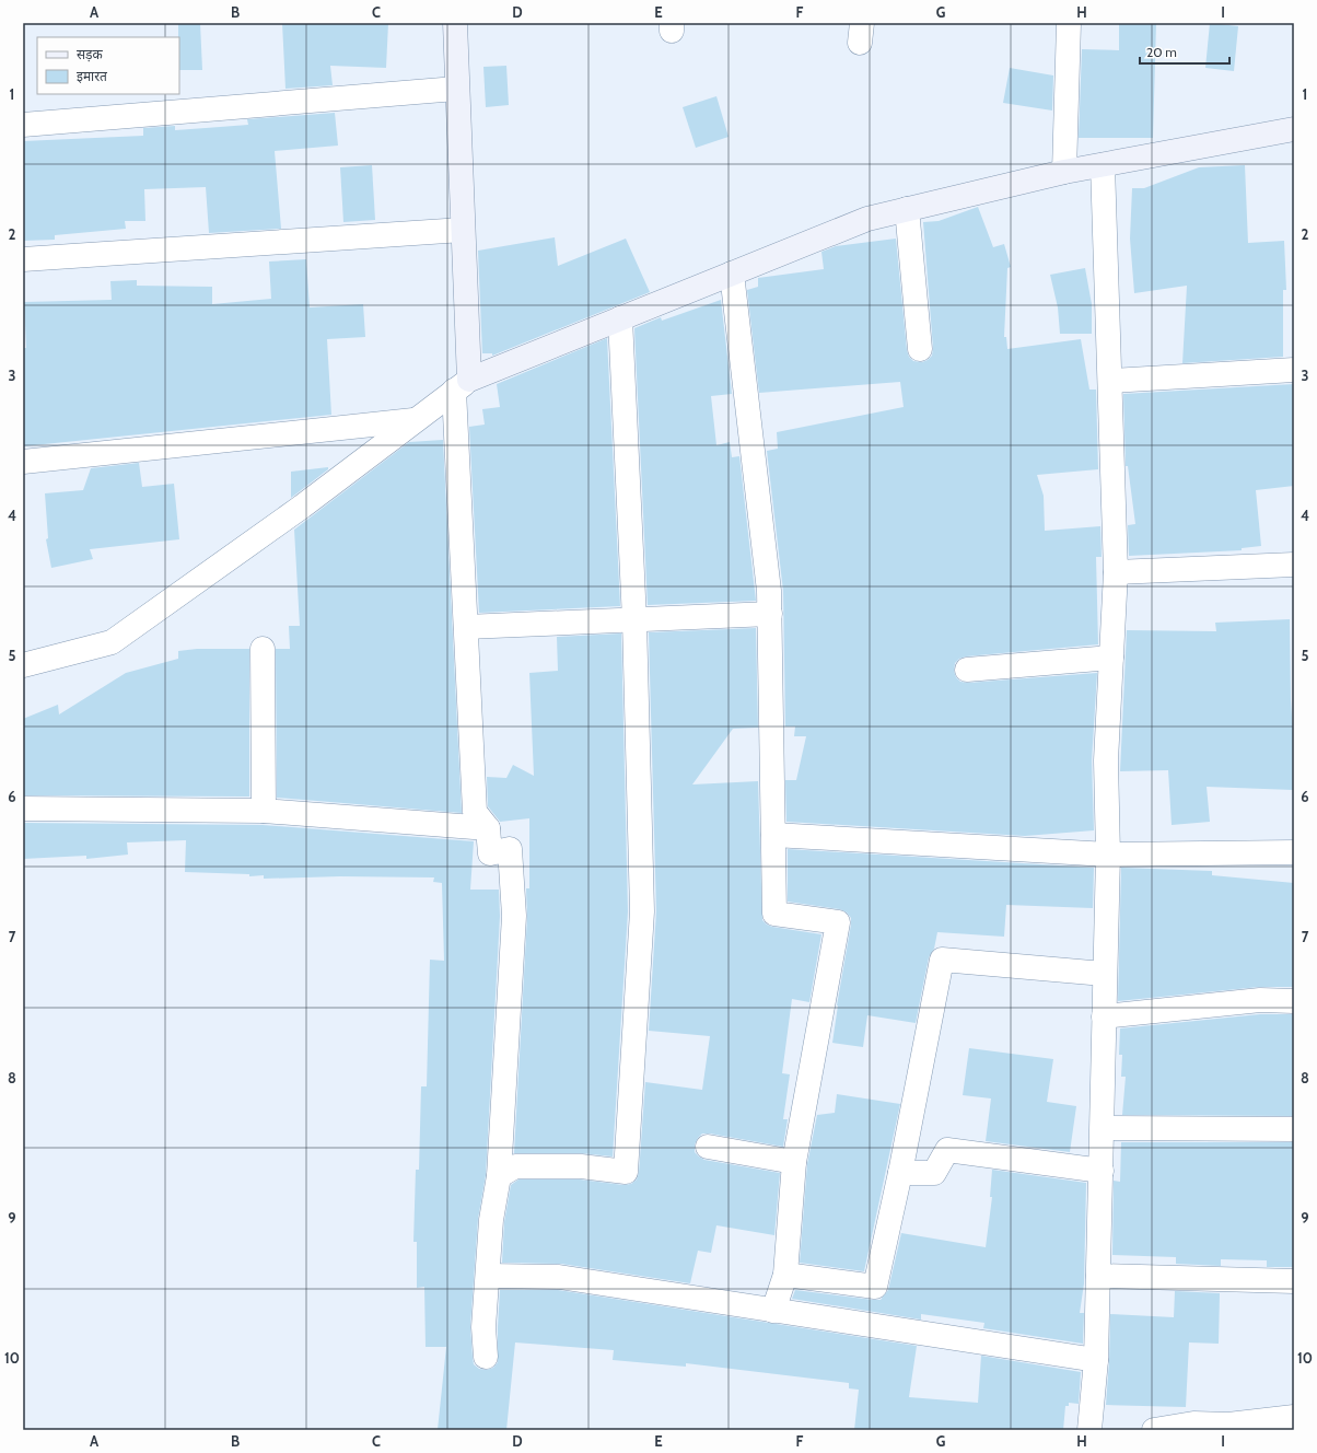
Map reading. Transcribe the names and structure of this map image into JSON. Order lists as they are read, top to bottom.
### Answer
{
  "legend": ["सड़क", "इमारत"],
  "scale_bar": "20 m",
  "grid": {
    "columns": [
      "A",
      "B",
      "C",
      "D",
      "E",
      "F",
      "G",
      "H",
      "I"
    ],
    "rows": [
      "1",
      "2",
      "3",
      "4",
      "5",
      "6",
      "7",
      "8",
      "9",
      "10"
    ]
  }
}
